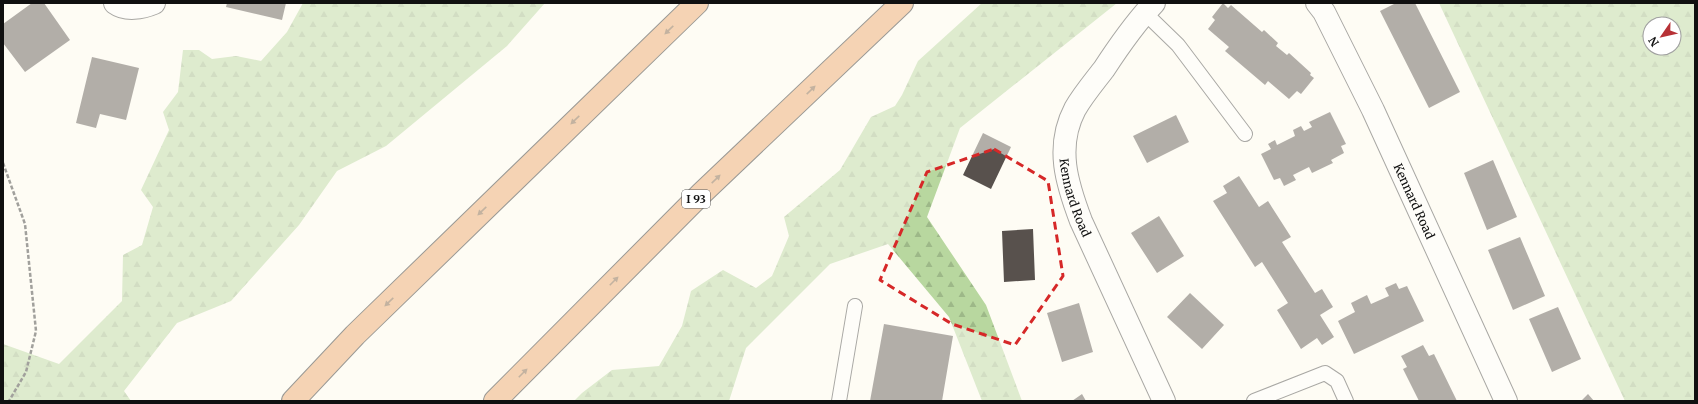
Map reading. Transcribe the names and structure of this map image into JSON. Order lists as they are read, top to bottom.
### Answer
{
  "streets": {
    "highway": ["I 93"],
    "street": ["Kennard Road"]
  },
  "north": "bottom left"
}
